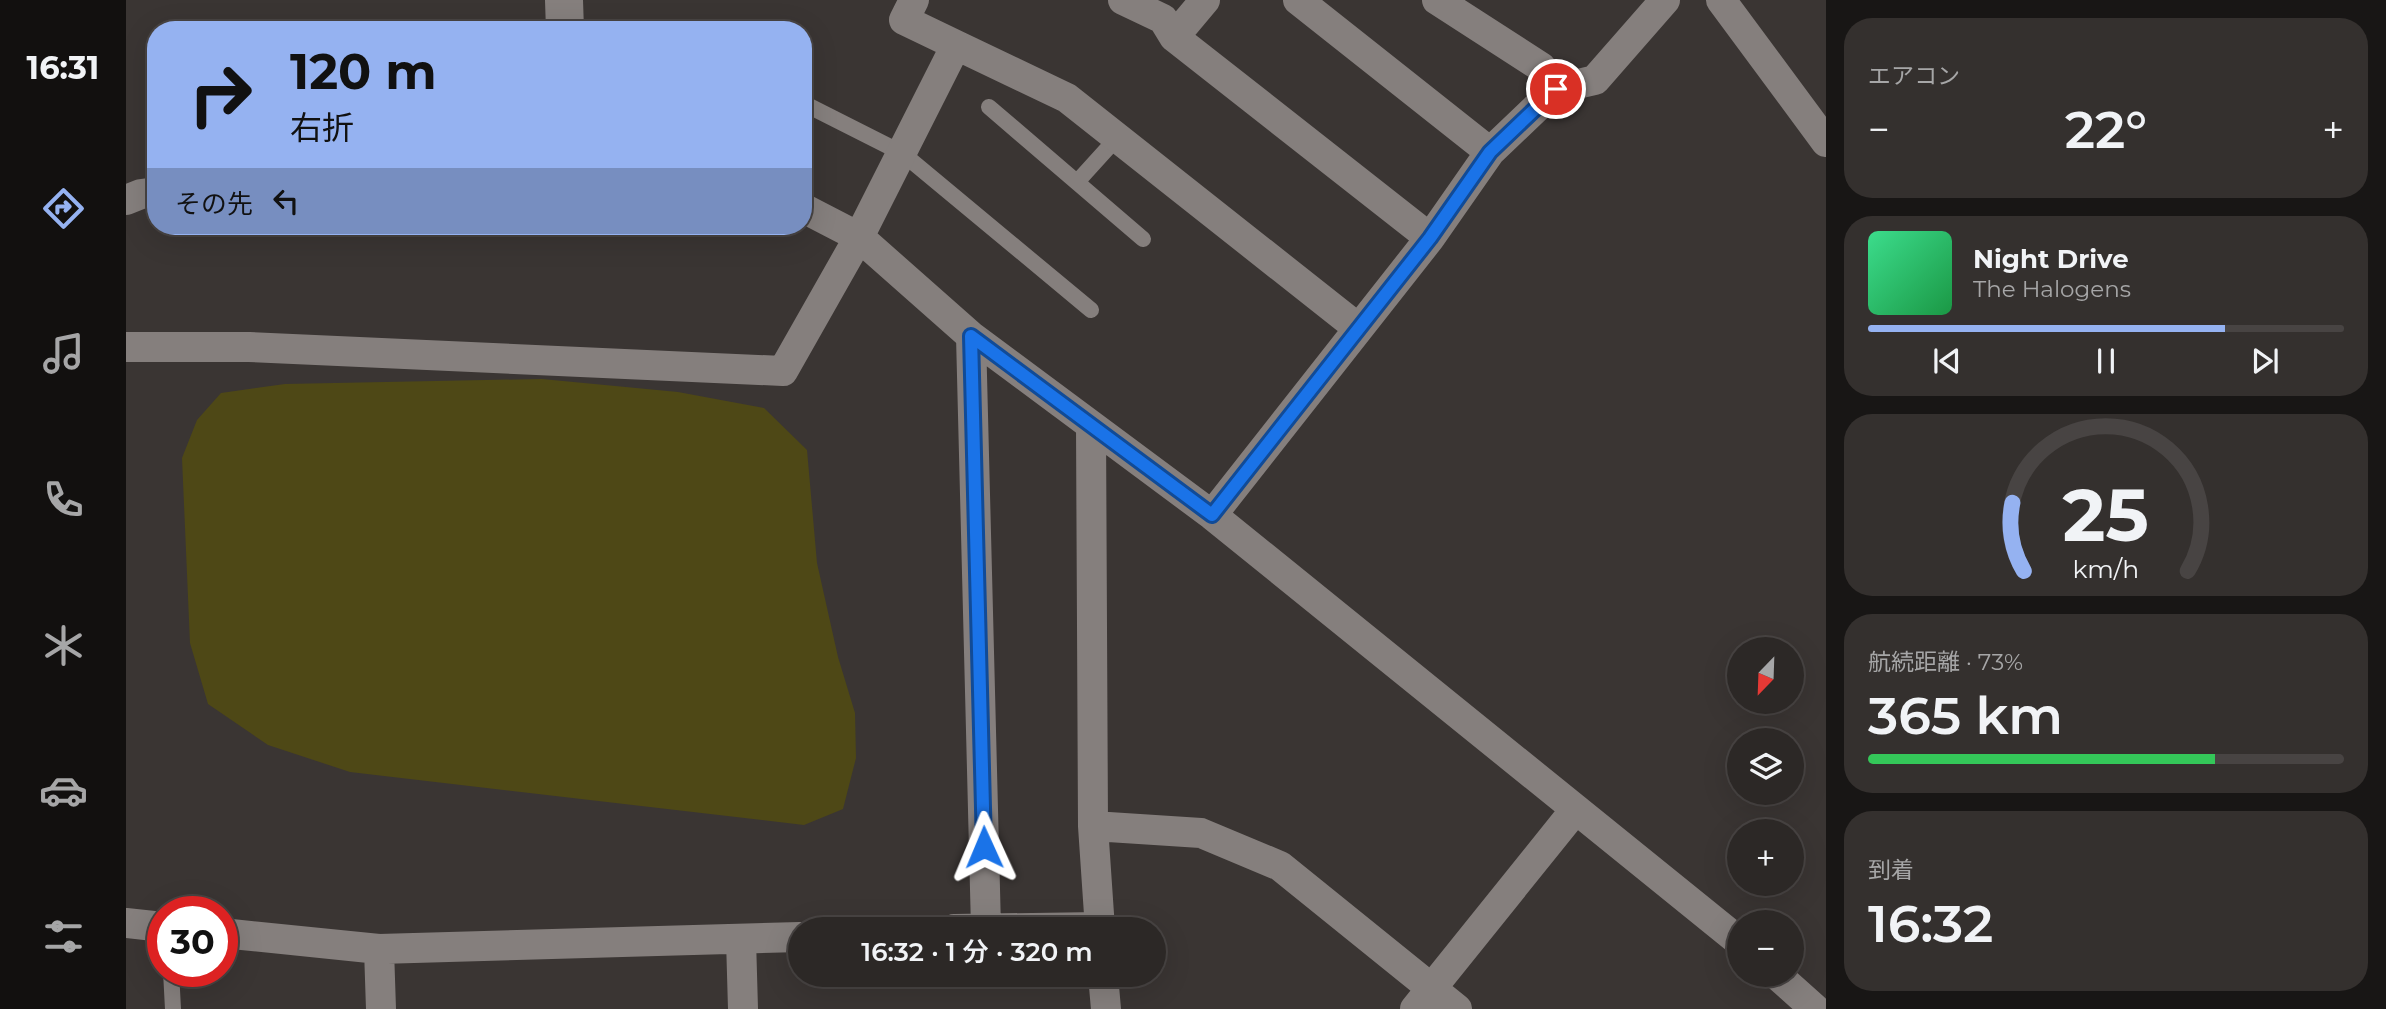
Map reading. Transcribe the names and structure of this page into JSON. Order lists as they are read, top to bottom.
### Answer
{
  "north": "bottom left",
  "page": {
    "tabs": "16:31",
    "tile": [
      "エアコン",
      ["航続距離 · 73%", "365 km"],
      ["到着", "16:32"]
    ],
    "turn": ["120 m", "右折"],
    "heat": ["−", "22°", "+"],
    "then": "その先",
    "song": ["Night Drive", "The Halogens"],
    "map_buttons": ["+", "−"],
    "limit": "30",
    "trip": "16:32 · 1 分 · 320 m",
    "gauge": ["25", "km/h"]
  }
}
